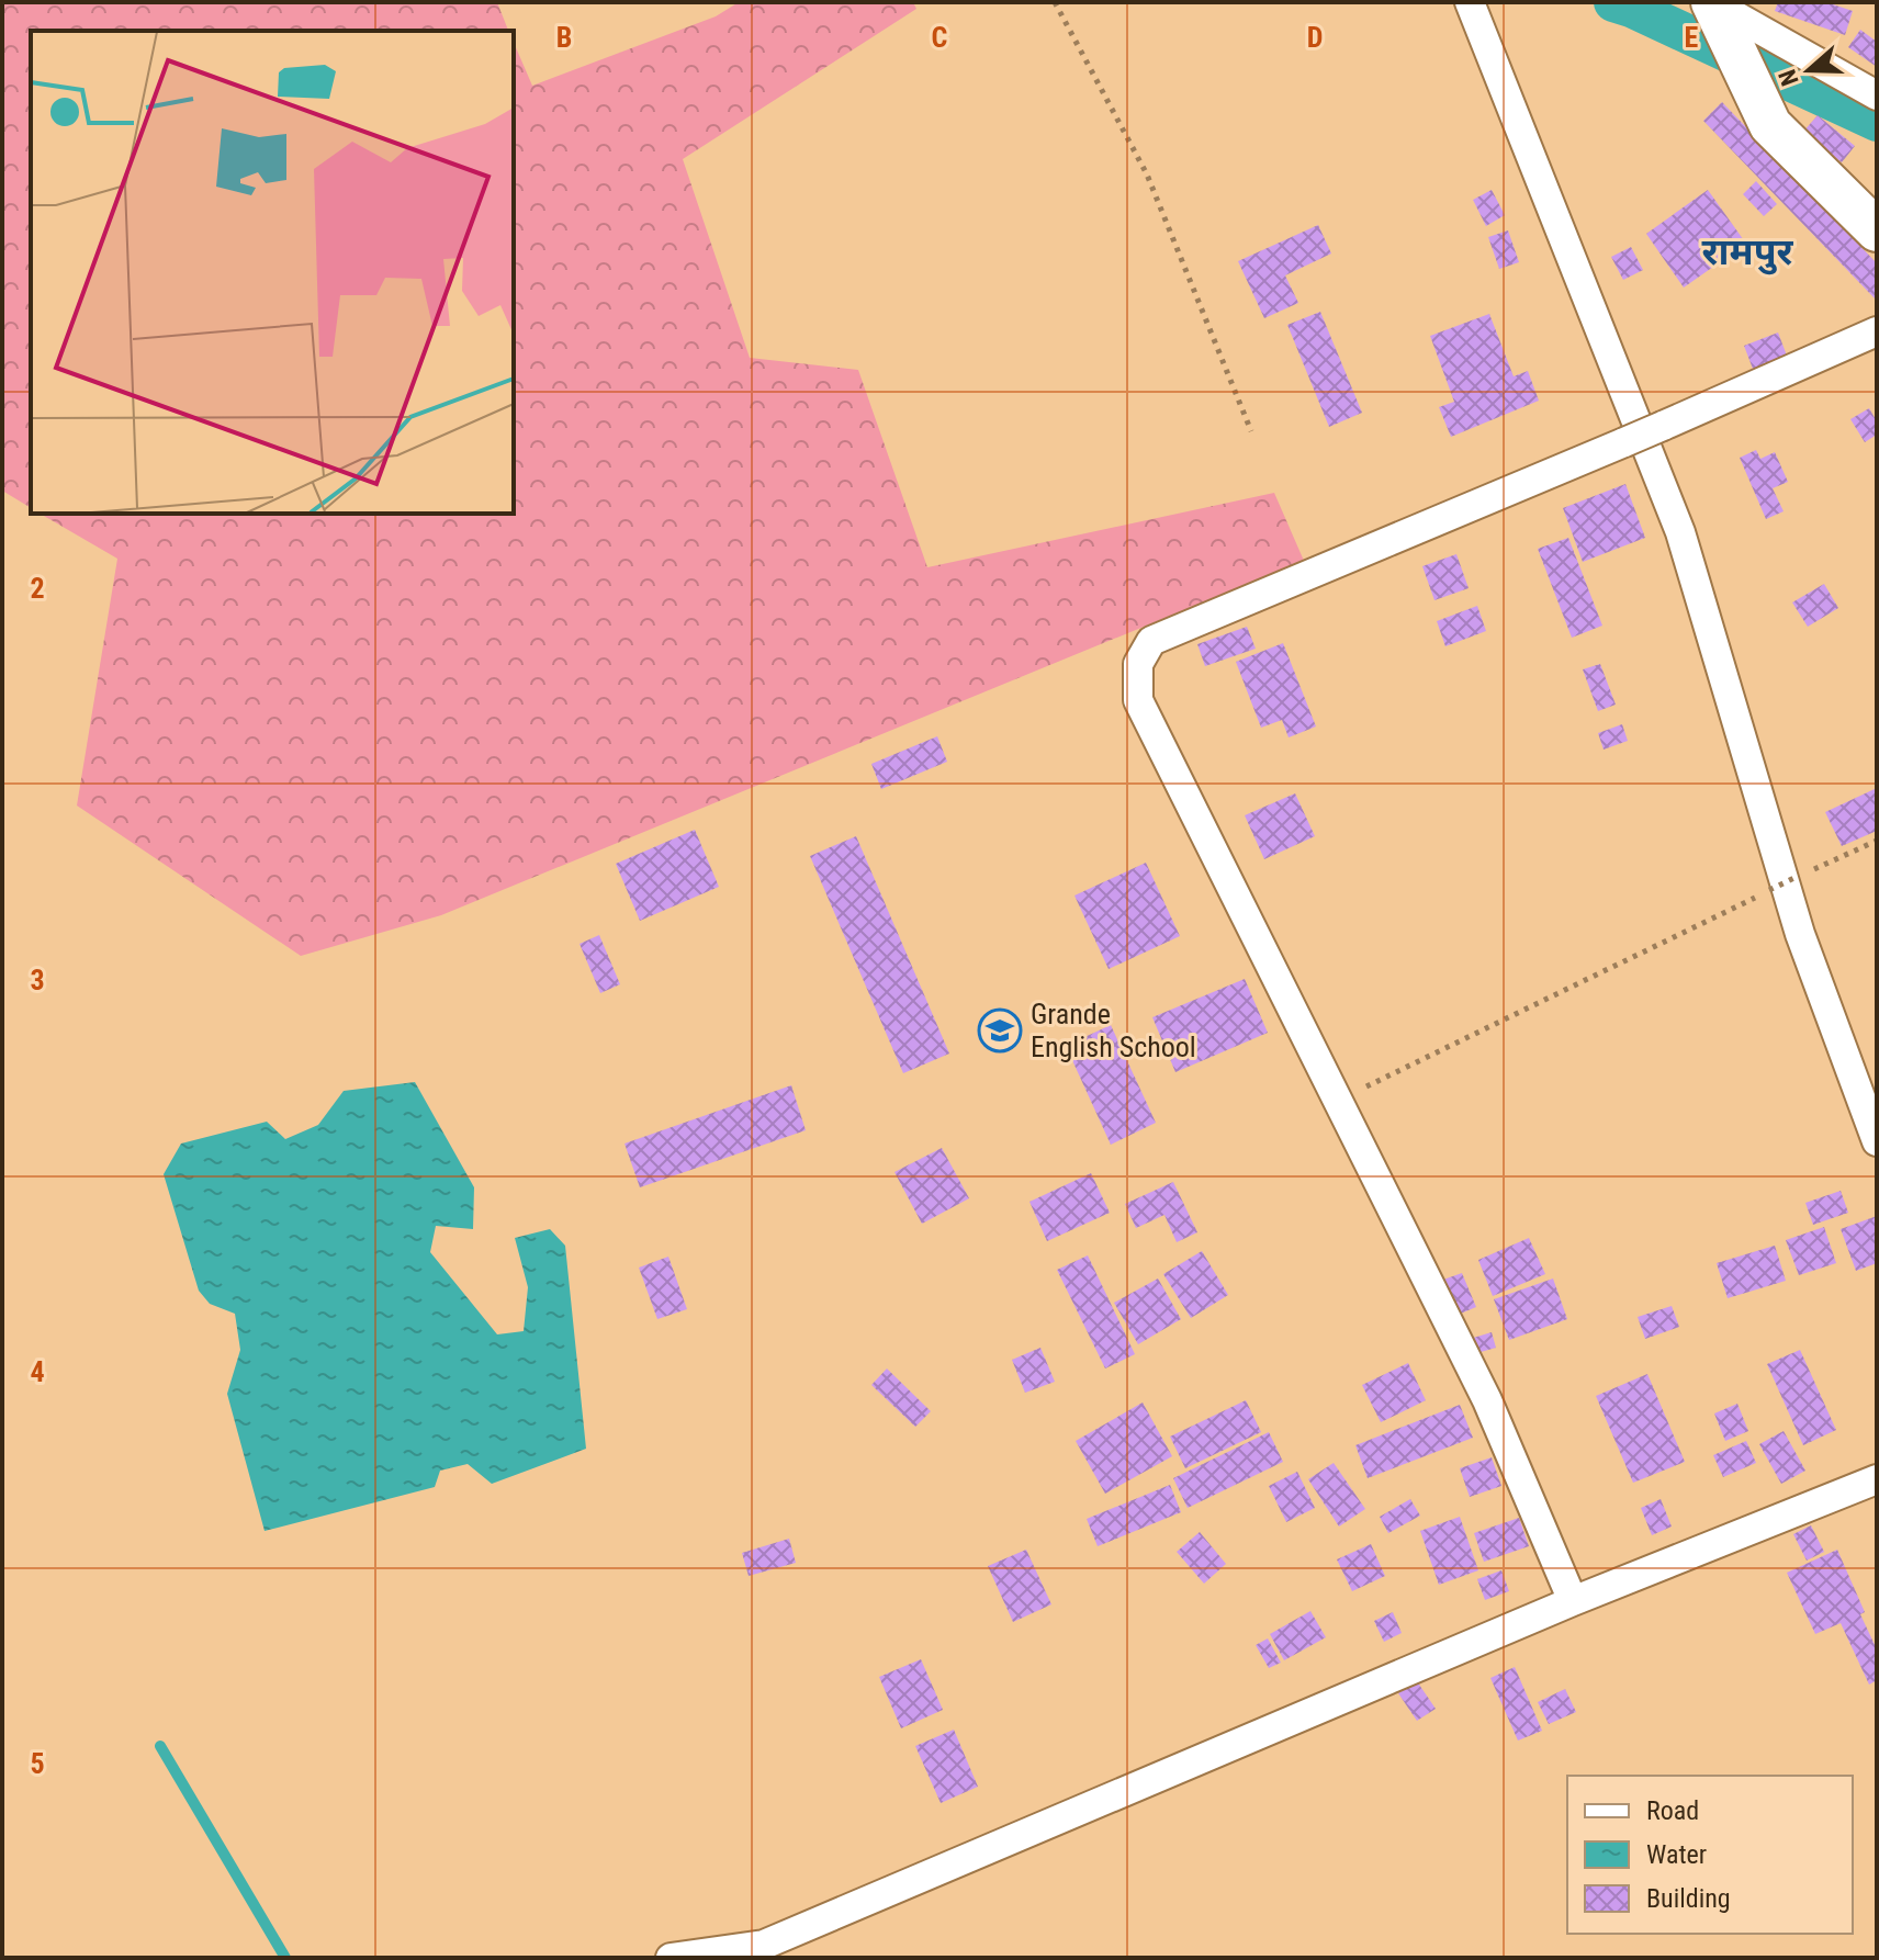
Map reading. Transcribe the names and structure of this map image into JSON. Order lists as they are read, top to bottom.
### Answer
{
  "districts": ["रामपुर"],
  "places": {
    "school or university": ["Grande English School"]
  },
  "legend": ["Road", "Water", "Building"],
  "north": "left",
  "grid": {
    "columns": [
      "B",
      "C",
      "D",
      "E"
    ],
    "rows": [
      "2",
      "3",
      "4",
      "5"
    ]
  }
}
